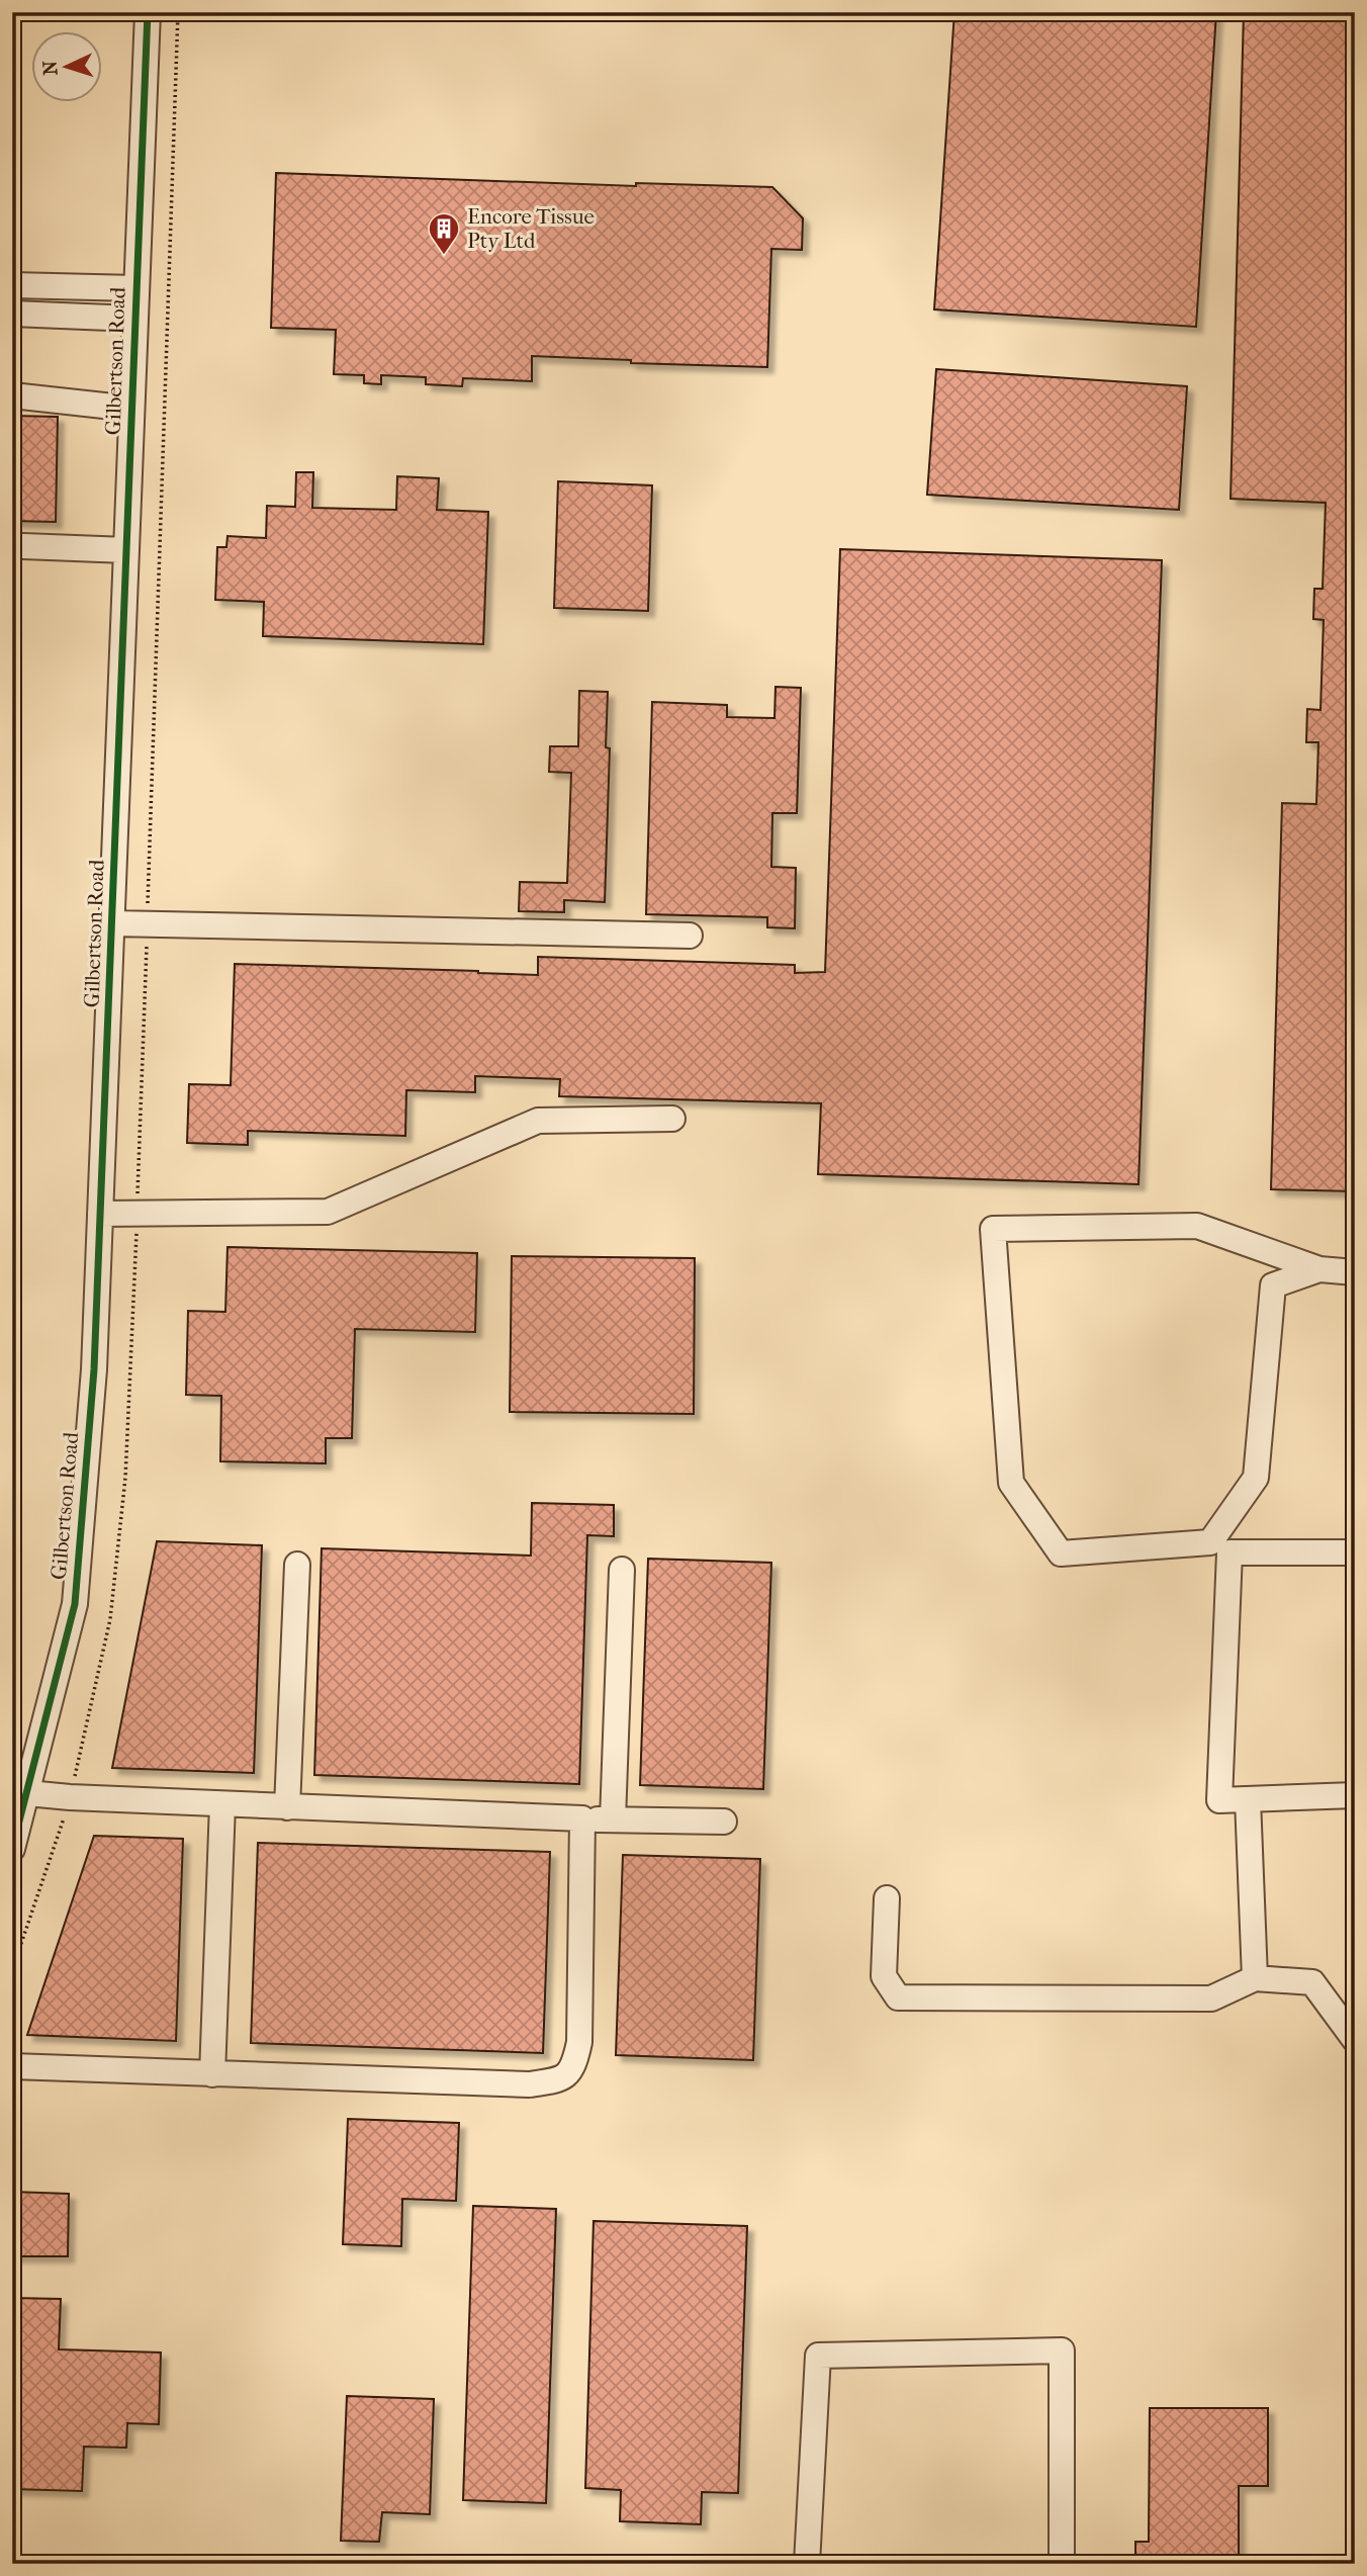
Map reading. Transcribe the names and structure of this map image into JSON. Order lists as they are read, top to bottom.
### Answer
{
  "streets": {
    "street": ["Gilbertson Road"]
  },
  "places": {
    "building": ["Encore Tissue Pty Ltd"]
  },
  "north": "left"
}
